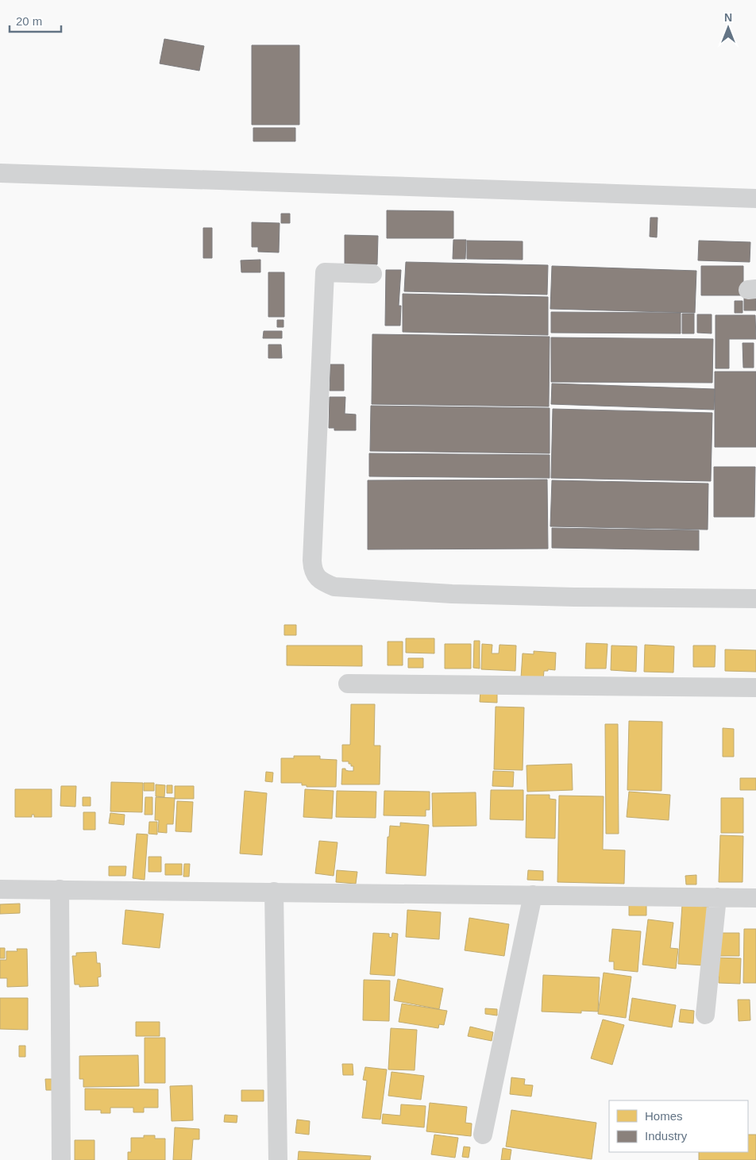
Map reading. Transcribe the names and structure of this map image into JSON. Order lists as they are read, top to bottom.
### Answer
{
  "legend": ["Homes", "Industry"],
  "scale_bar": "20 m",
  "north": "top"
}
